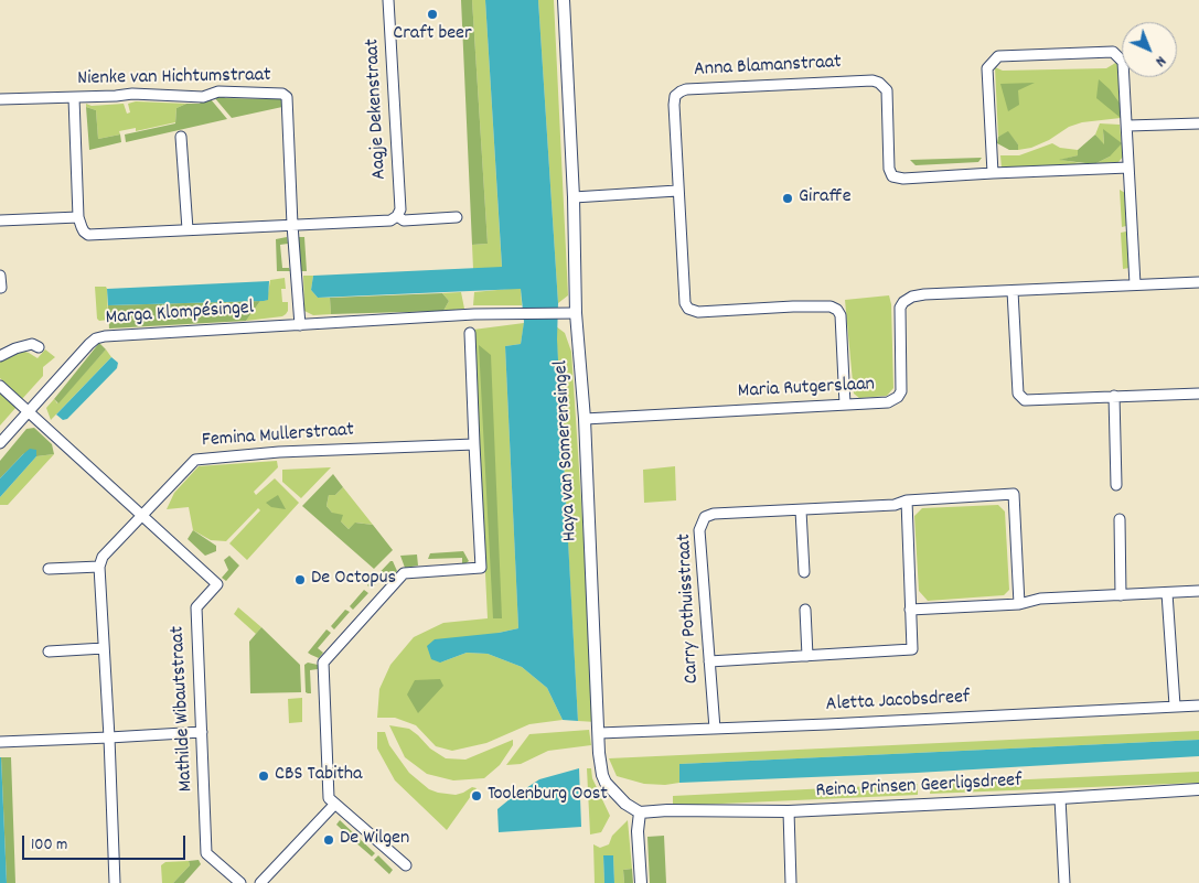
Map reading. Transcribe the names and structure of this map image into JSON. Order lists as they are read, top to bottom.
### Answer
{
  "streets": {
    "street": [
      "Anna Blamanstraat",
      "Nienke van Hichtumstraat",
      "Aagje Dekenstraat",
      "Marga Klompésingel",
      "Maria Rutgerslaan",
      "Femina Mullerstraat",
      "Haya van Somerensingel",
      "Carry Pothuisstraat",
      "Aletta Jacobsdreef",
      "Mathilde Wibautstraat",
      "Reina Prinsen Geerligsdreef"
    ]
  },
  "crossings": [
    ["Anna Blamanstraat", "Maria Rutgerslaan"],
    ["Marga Klompésingel", "Haya van Somerensingel"],
    ["Marga Klompésingel", "Mathilde Wibautstraat"],
    ["Maria Rutgerslaan", "Haya van Somerensingel"],
    ["Femina Mullerstraat", "Mathilde Wibautstraat"],
    ["Haya van Somerensingel", "Aletta Jacobsdreef"],
    ["Haya van Somerensingel", "Reina Prinsen Geerligsdreef"],
    ["Carry Pothuisstraat", "Aletta Jacobsdreef"]
  ],
  "places": [
    "Craft beer",
    "Giraffe",
    "De Octopus",
    "CBS Tabitha",
    "Toolenburg Oost",
    "De Wilgen"
  ],
  "scale_bar": "100 m",
  "north": "bottom right"
}
